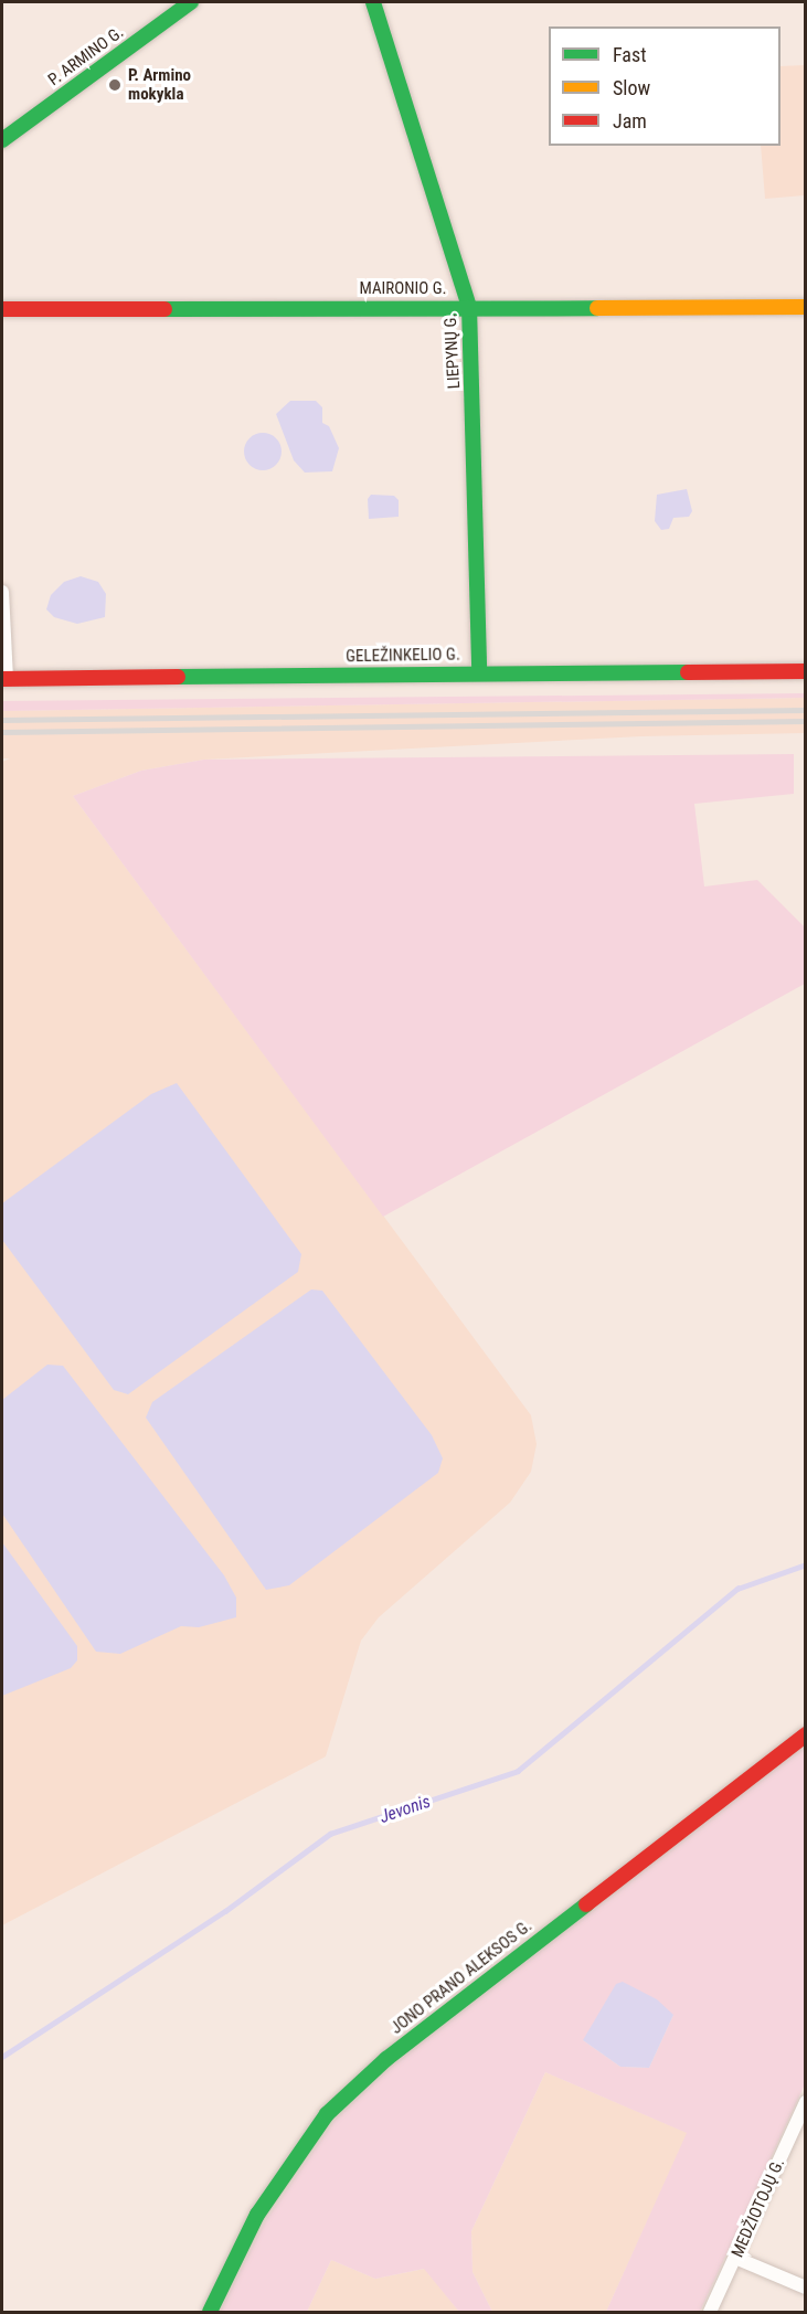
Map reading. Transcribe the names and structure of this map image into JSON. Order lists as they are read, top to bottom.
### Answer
{
  "streets": {
    "street": [
      "P. ARMINO G.",
      "MAIRONIO G.",
      "LIEPYNŲ G.",
      "GELEŽINKELIO G.",
      "JONO PRANO ALEKSOS G.",
      "MEDŽIOTOJŲ G."
    ]
  },
  "crossings": [
    ["MAIRONIO G.", "LIEPYNŲ G."],
    ["LIEPYNŲ G.", "GELEŽINKELIO G."]
  ],
  "water": ["Jevonis"],
  "places": ["P. Armino mokykla"],
  "legend": ["Fast", "Slow", "Jam"]
}
